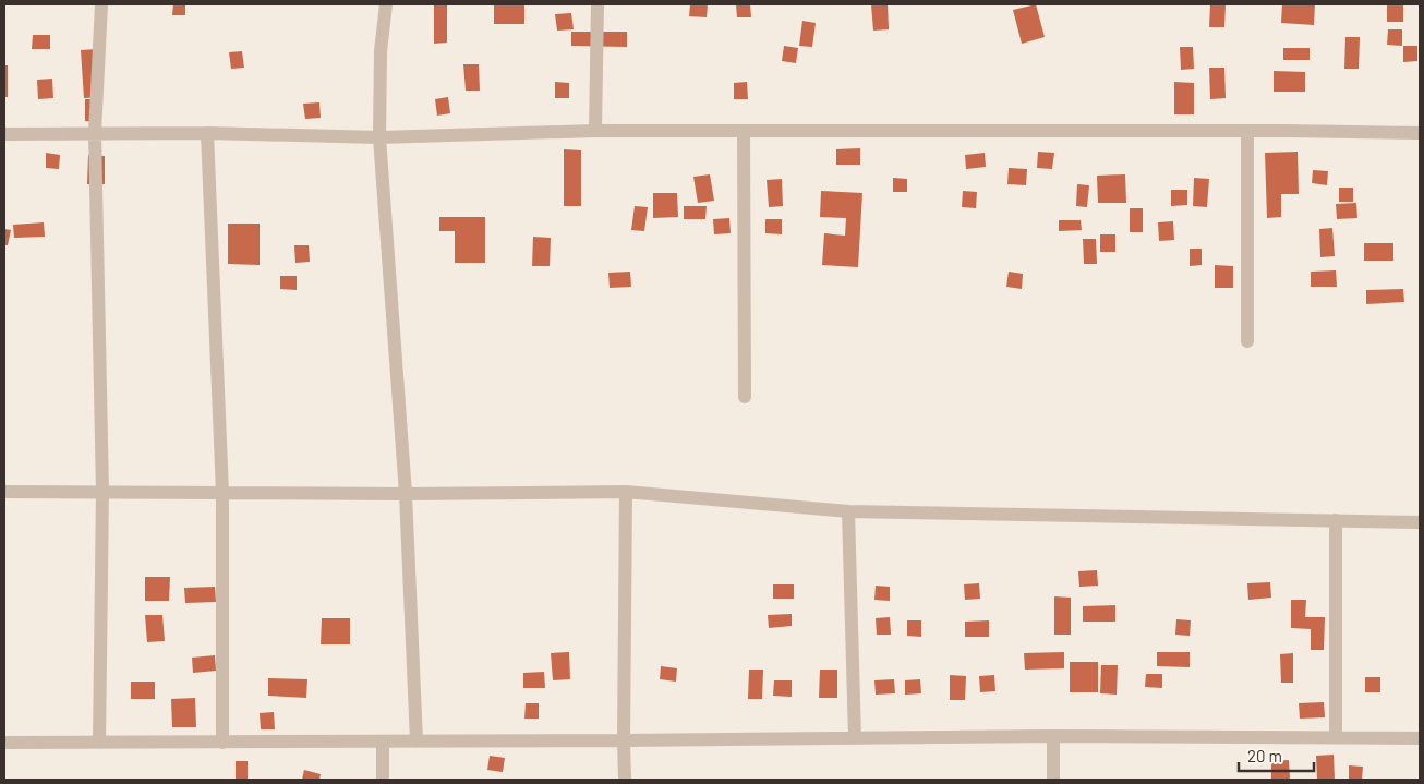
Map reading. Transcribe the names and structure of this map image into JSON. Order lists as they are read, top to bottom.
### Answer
{
  "scale_bar": "20 m"
}
